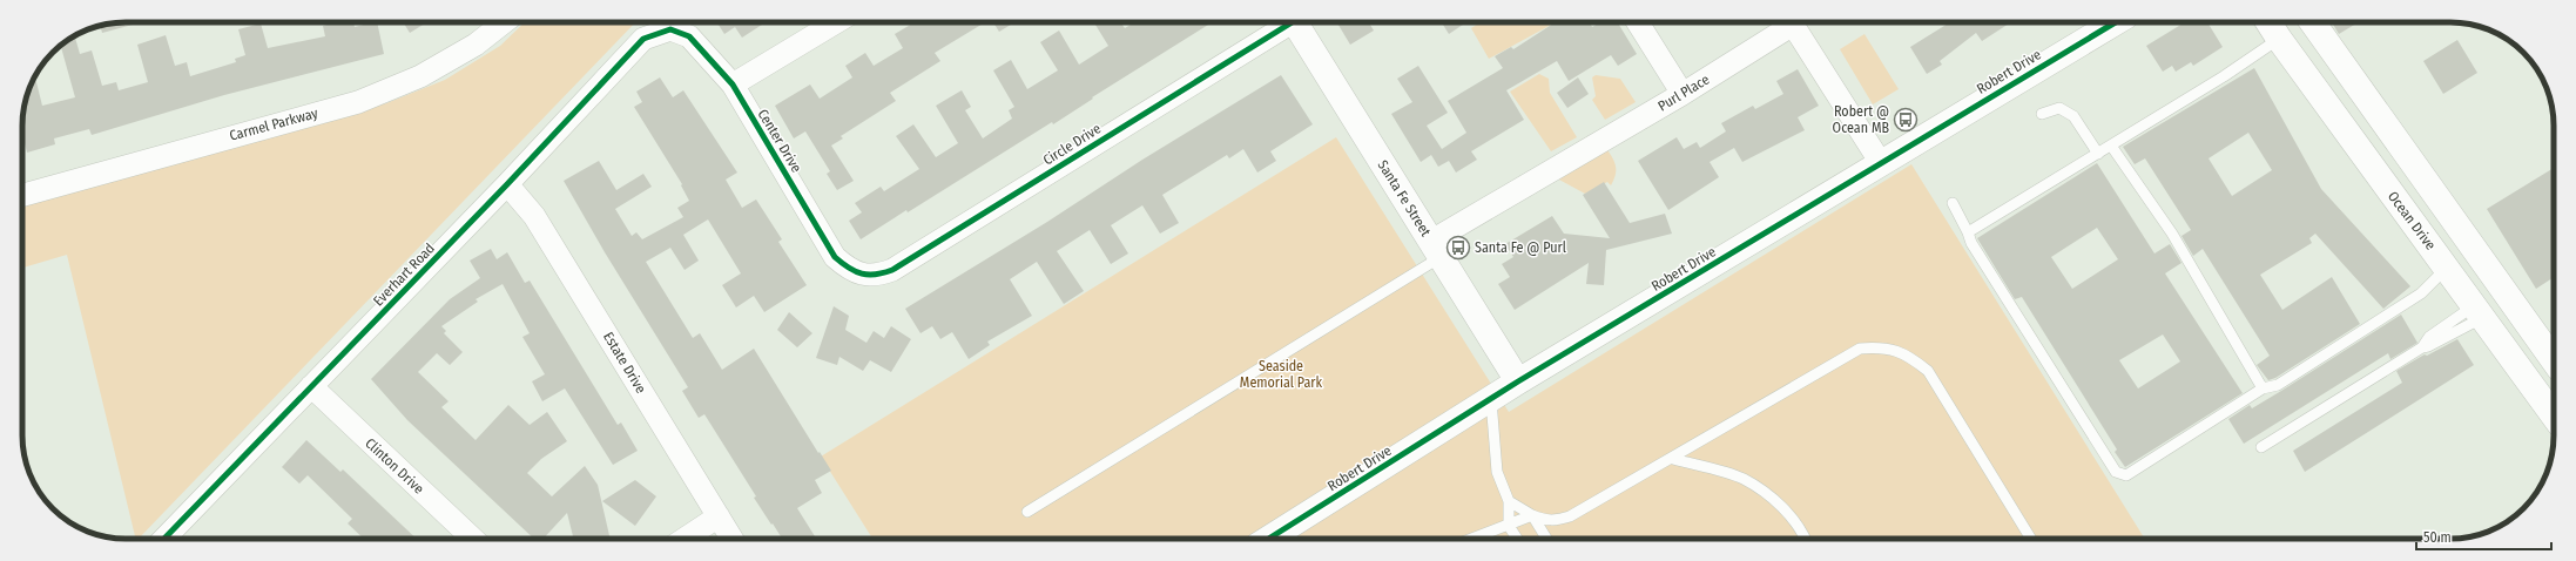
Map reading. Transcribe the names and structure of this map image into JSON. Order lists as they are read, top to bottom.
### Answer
{
  "streets": {
    "street": [
      "Robert Drive",
      "Purl Place",
      "Carmel Parkway",
      "Center Drive",
      "Circle Drive",
      "Santa Fe Street",
      "Ocean Drive",
      "Everhart Road",
      "Estate Drive",
      "Clinton Drive"
    ]
  },
  "crossings": [
    ["Robert Drive", "Purl Place"],
    ["Robert Drive", "Santa Fe Street"],
    ["Purl Place", "Santa Fe Street"],
    ["Center Drive", "Circle Drive"],
    ["Center Drive", "Everhart Road"],
    ["Everhart Road", "Estate Drive"],
    ["Everhart Road", "Clinton Drive"]
  ],
  "parks": ["Seaside Memorial Park"],
  "places": {
    "bus stop": ["Robert @ Ocean MB", "Santa Fe @ Purl"]
  },
  "scale_bar": "50 m"
}
